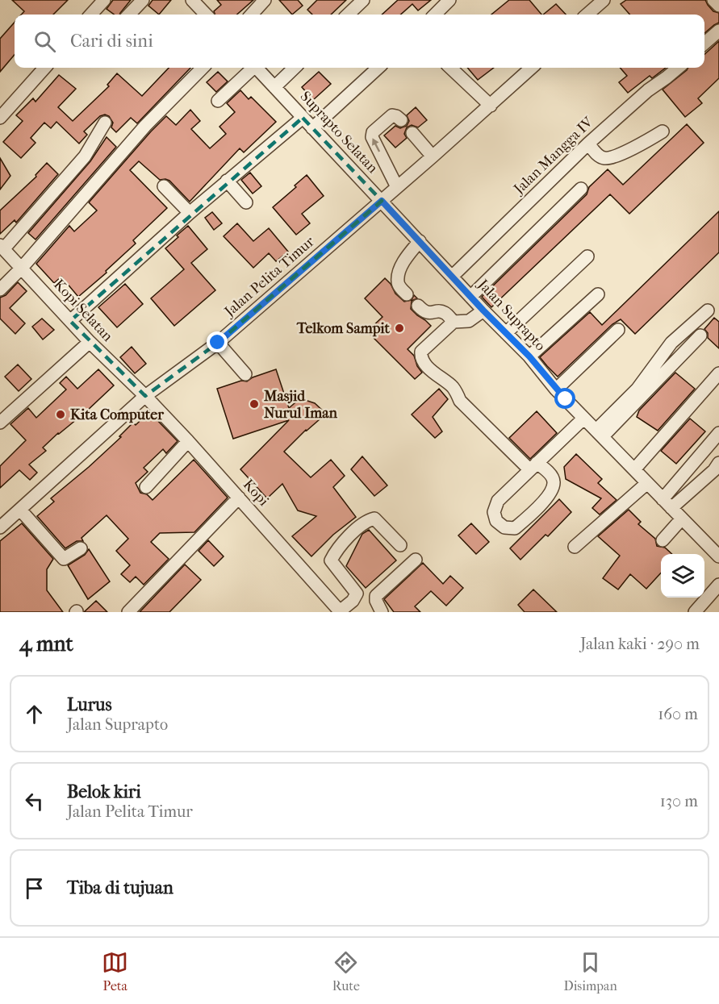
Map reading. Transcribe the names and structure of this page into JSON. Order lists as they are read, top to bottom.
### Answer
{
  "streets": {
    "street": [
      "Suprapto Selatan",
      "Jalan Mangga IV",
      "Jalan Pelita Timur",
      "Kopi Selatan",
      "Jalan Suprapto",
      "Kopi"
    ]
  },
  "crossings": [
    ["Suprapto Selatan", "Jalan Pelita Timur"],
    ["Suprapto Selatan", "Jalan Suprapto"],
    ["Jalan Mangga IV", "Jalan Suprapto"],
    ["Jalan Pelita Timur", "Kopi Selatan"],
    ["Jalan Pelita Timur", "Jalan Suprapto"],
    ["Jalan Pelita Timur", "Kopi"],
    ["Kopi Selatan", "Kopi"]
  ],
  "places": ["Telkom Sampit", "Masjid Nurul Iman", "Kita Computer"],
  "page": {
    "search": "Cari di sini",
    "heading": ["4 mnt", "Jalan kaki · 290 m"],
    "list": [
      ["Lurus", "Jalan Suprapto", "160 m"],
      ["Belok kiri", "Jalan Pelita Timur", "130 m"],
      "Tiba di tujuan"
    ],
    "nav": ["Peta", "Rute", "Disimpan"]
  }
}
